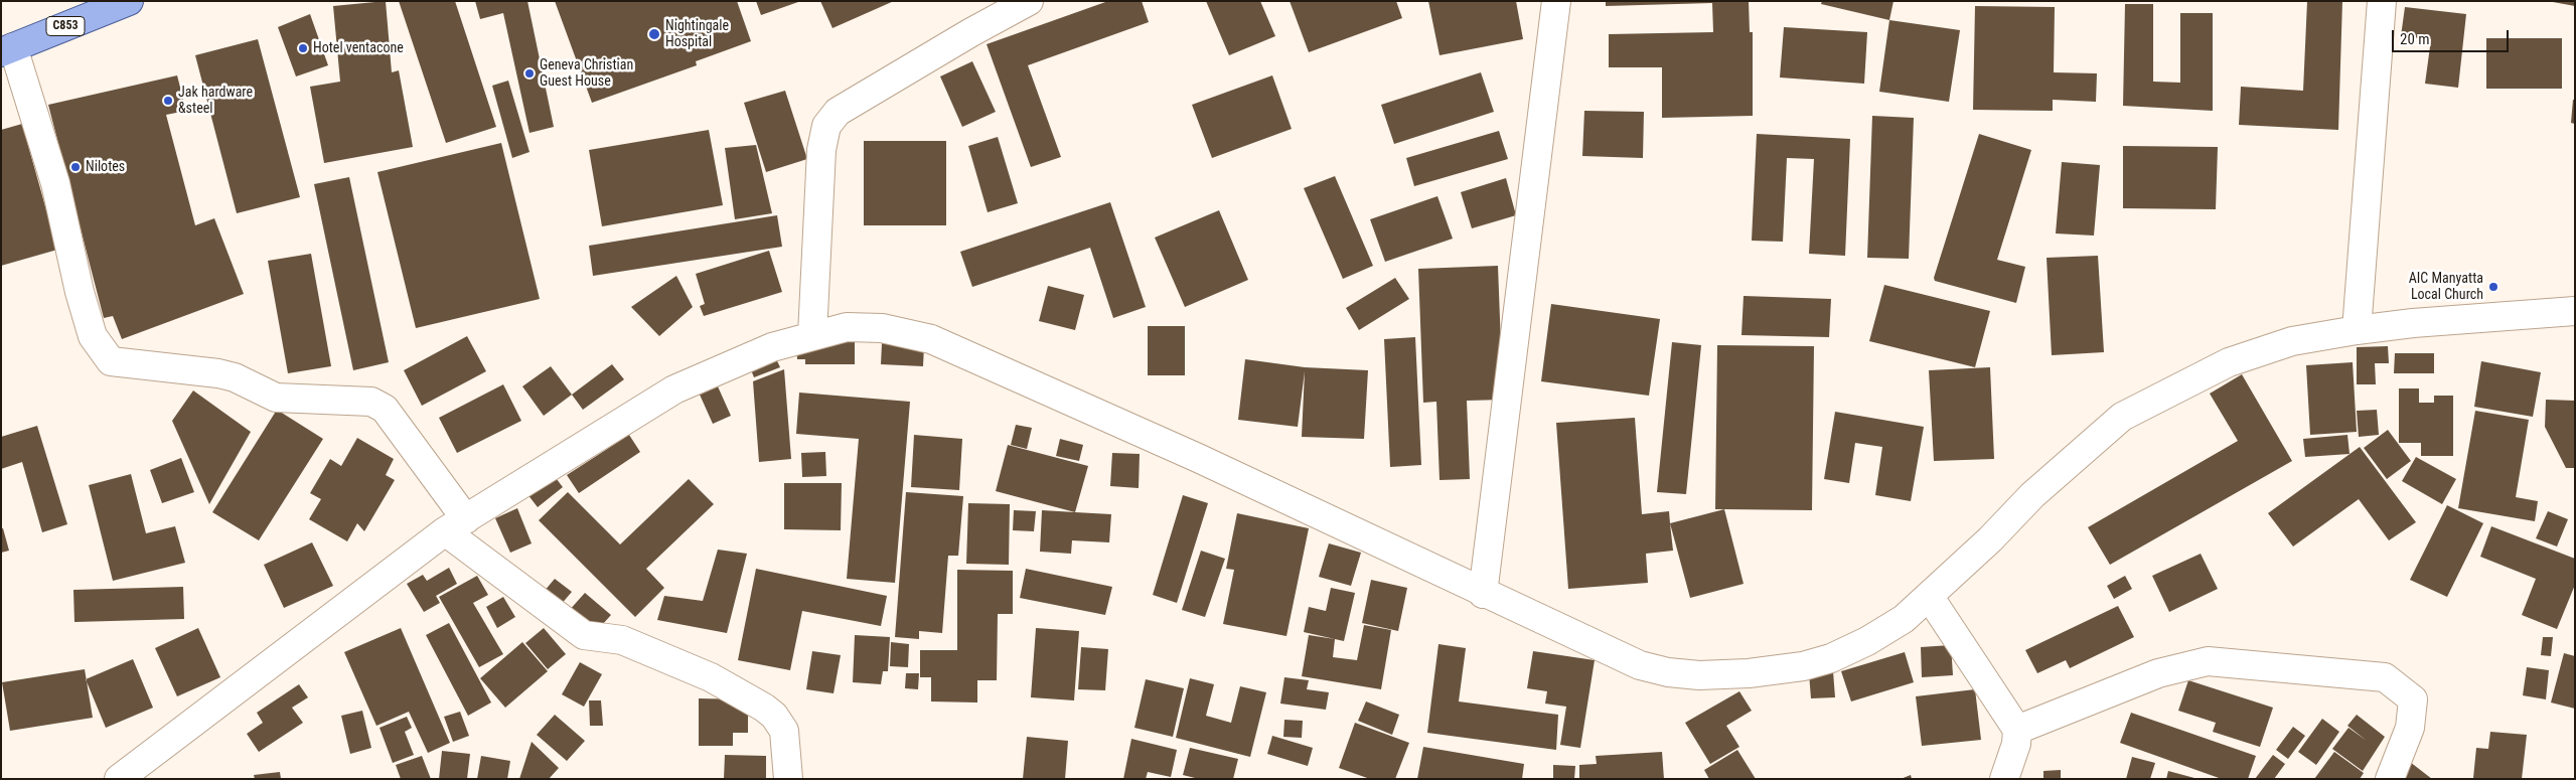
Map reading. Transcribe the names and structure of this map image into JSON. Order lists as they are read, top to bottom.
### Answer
{
  "streets": {
    "main road": ["C853"]
  },
  "places": [
    "Nightingale Hospital",
    "Hotel ventacone",
    "Geneva Christian Guest House",
    "Jak hardware &steel",
    "Nilotes",
    "AIC Manyatta Local Church"
  ],
  "scale_bar": "20 m"
}
